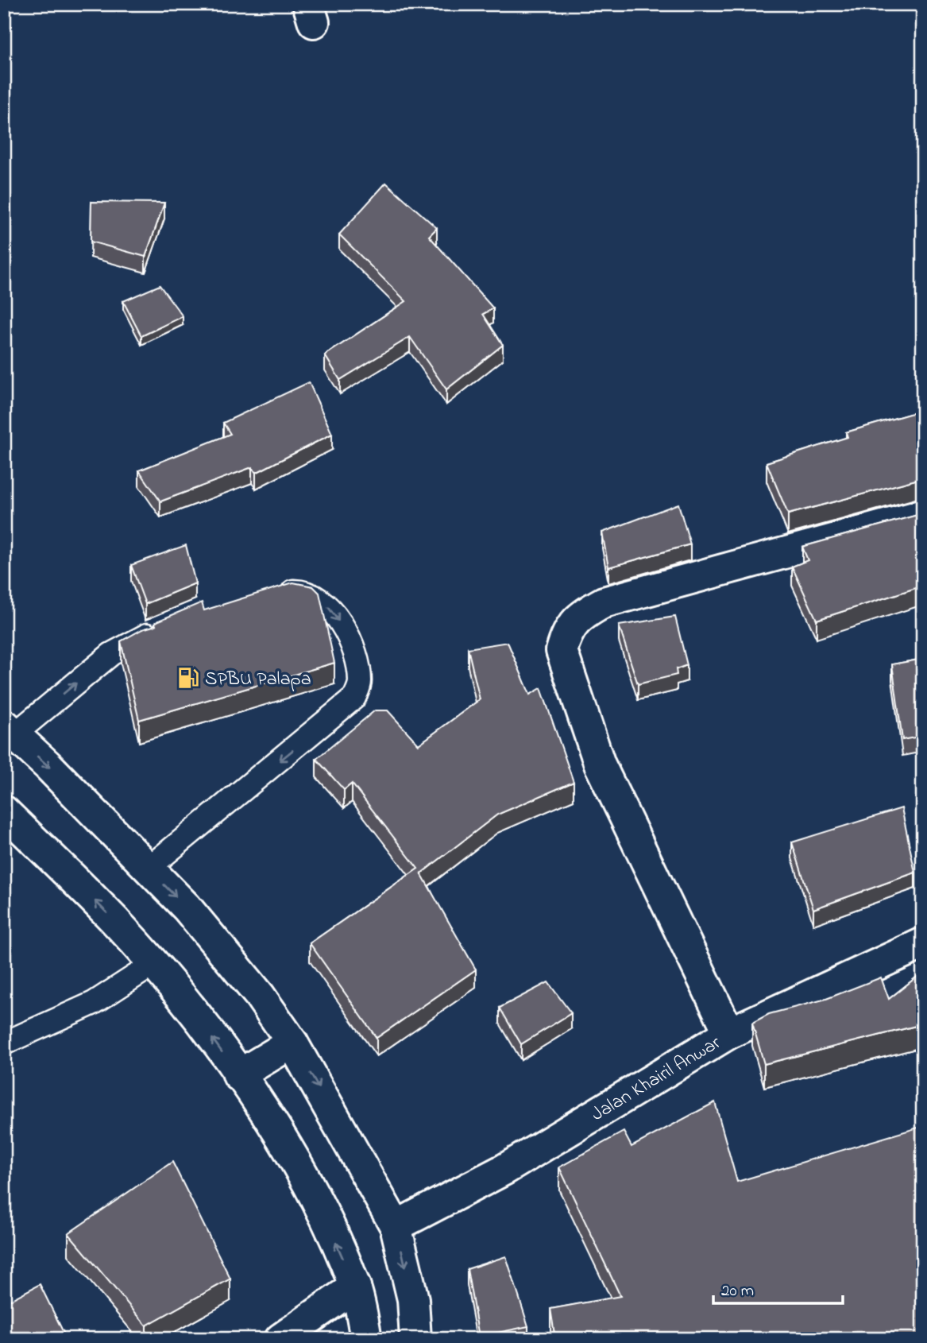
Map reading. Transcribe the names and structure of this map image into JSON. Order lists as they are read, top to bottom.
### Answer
{
  "streets": {
    "street": ["Jalan Khairil Anwar"]
  },
  "places": {
    "fuel station": ["SPBU Palapa"]
  },
  "scale_bar": "20 m"
}
